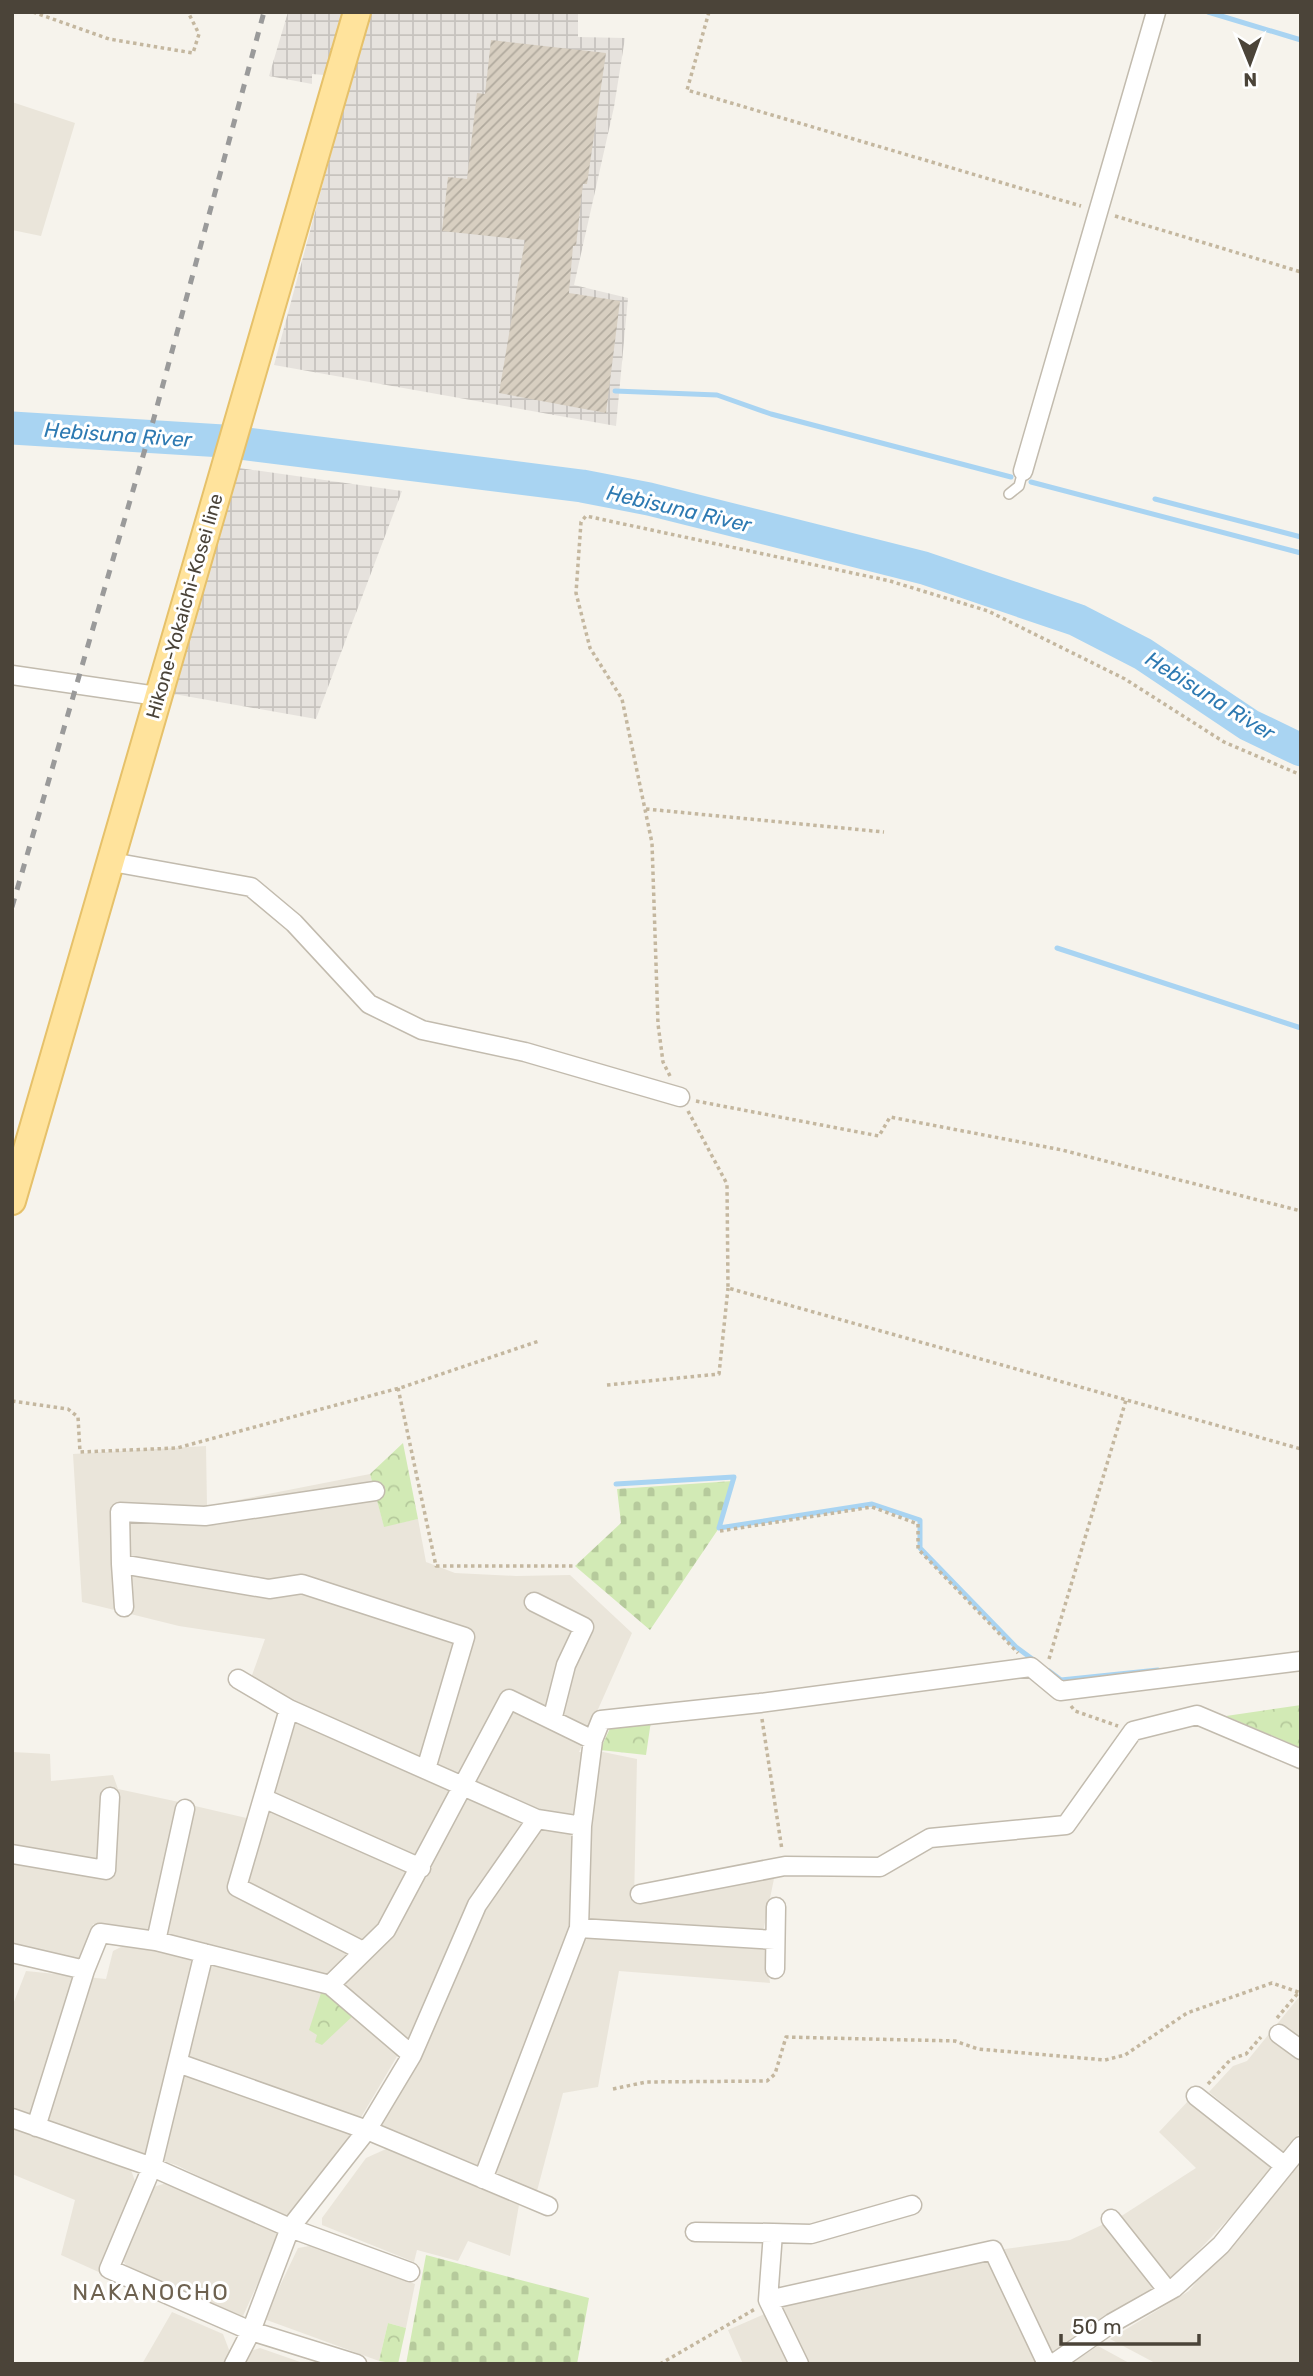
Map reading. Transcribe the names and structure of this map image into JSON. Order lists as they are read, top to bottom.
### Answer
{
  "streets": {
    "main road": ["Hikone-Yokaichi-Kosei line"]
  },
  "districts": ["NAKANOCHO"],
  "water": ["Hebisuna River"],
  "scale_bar": "50 m",
  "north": "bottom"
}
